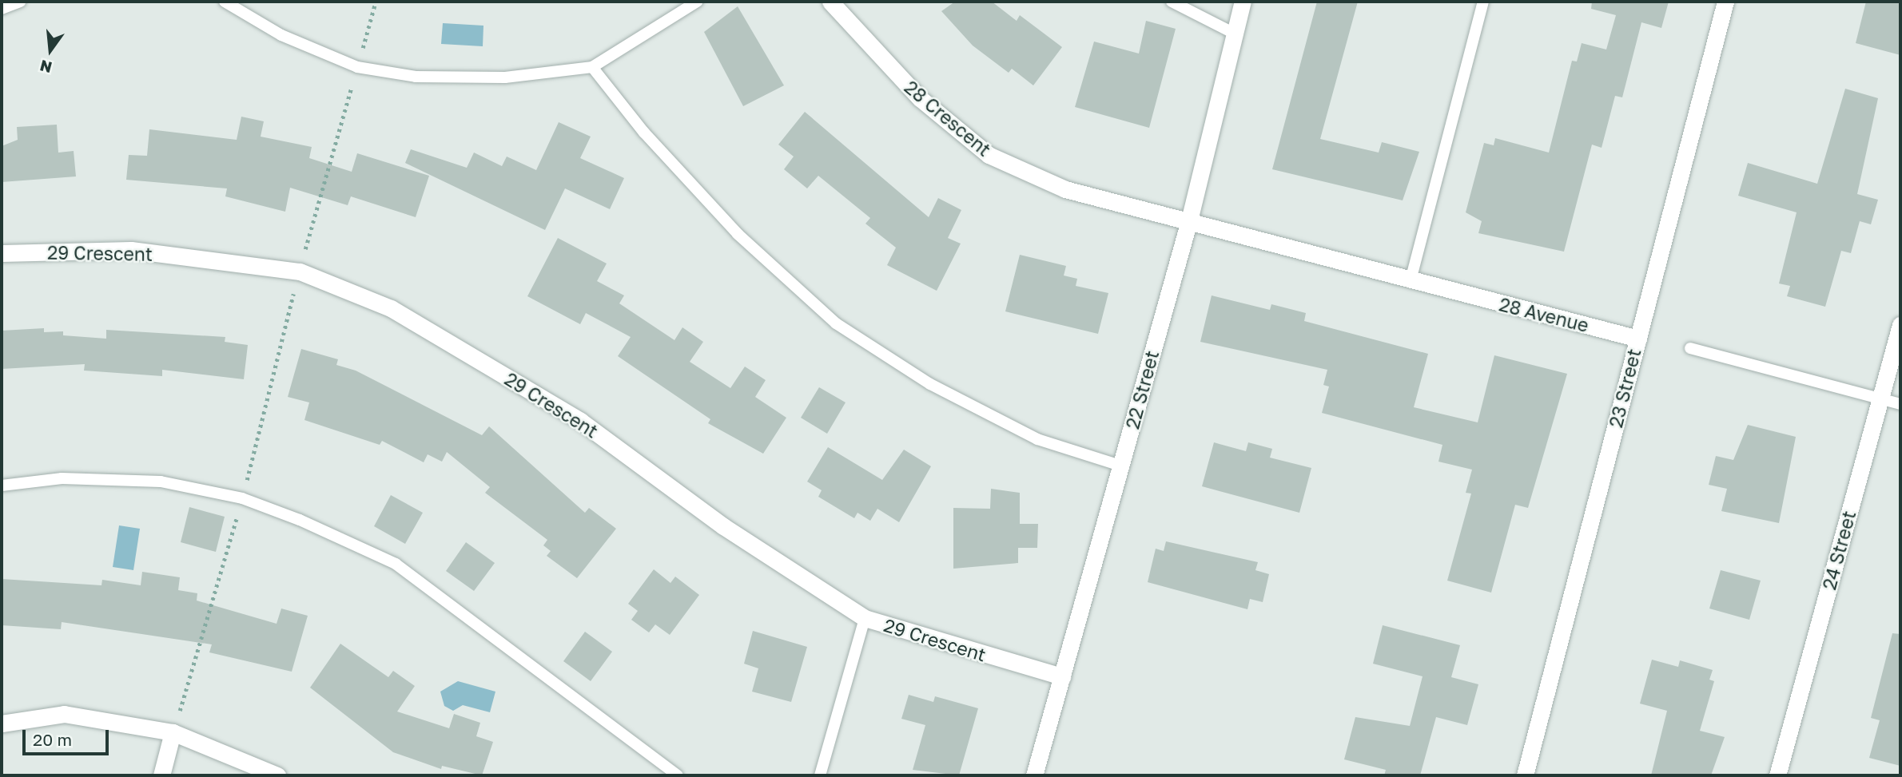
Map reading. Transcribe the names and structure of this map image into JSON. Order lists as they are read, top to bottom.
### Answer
{
  "streets": {
    "street": [
      "28 Crescent",
      "29 Crescent",
      "28 Avenue",
      "23 Street",
      "22 Street",
      "24 Street"
    ]
  },
  "crossings": [
    ["28 Crescent", "28 Avenue"],
    ["28 Crescent", "22 Street"],
    ["29 Crescent", "22 Street"],
    ["28 Avenue", "23 Street"],
    ["28 Avenue", "22 Street"]
  ],
  "scale_bar": "20 m",
  "north": "bottom"
}
